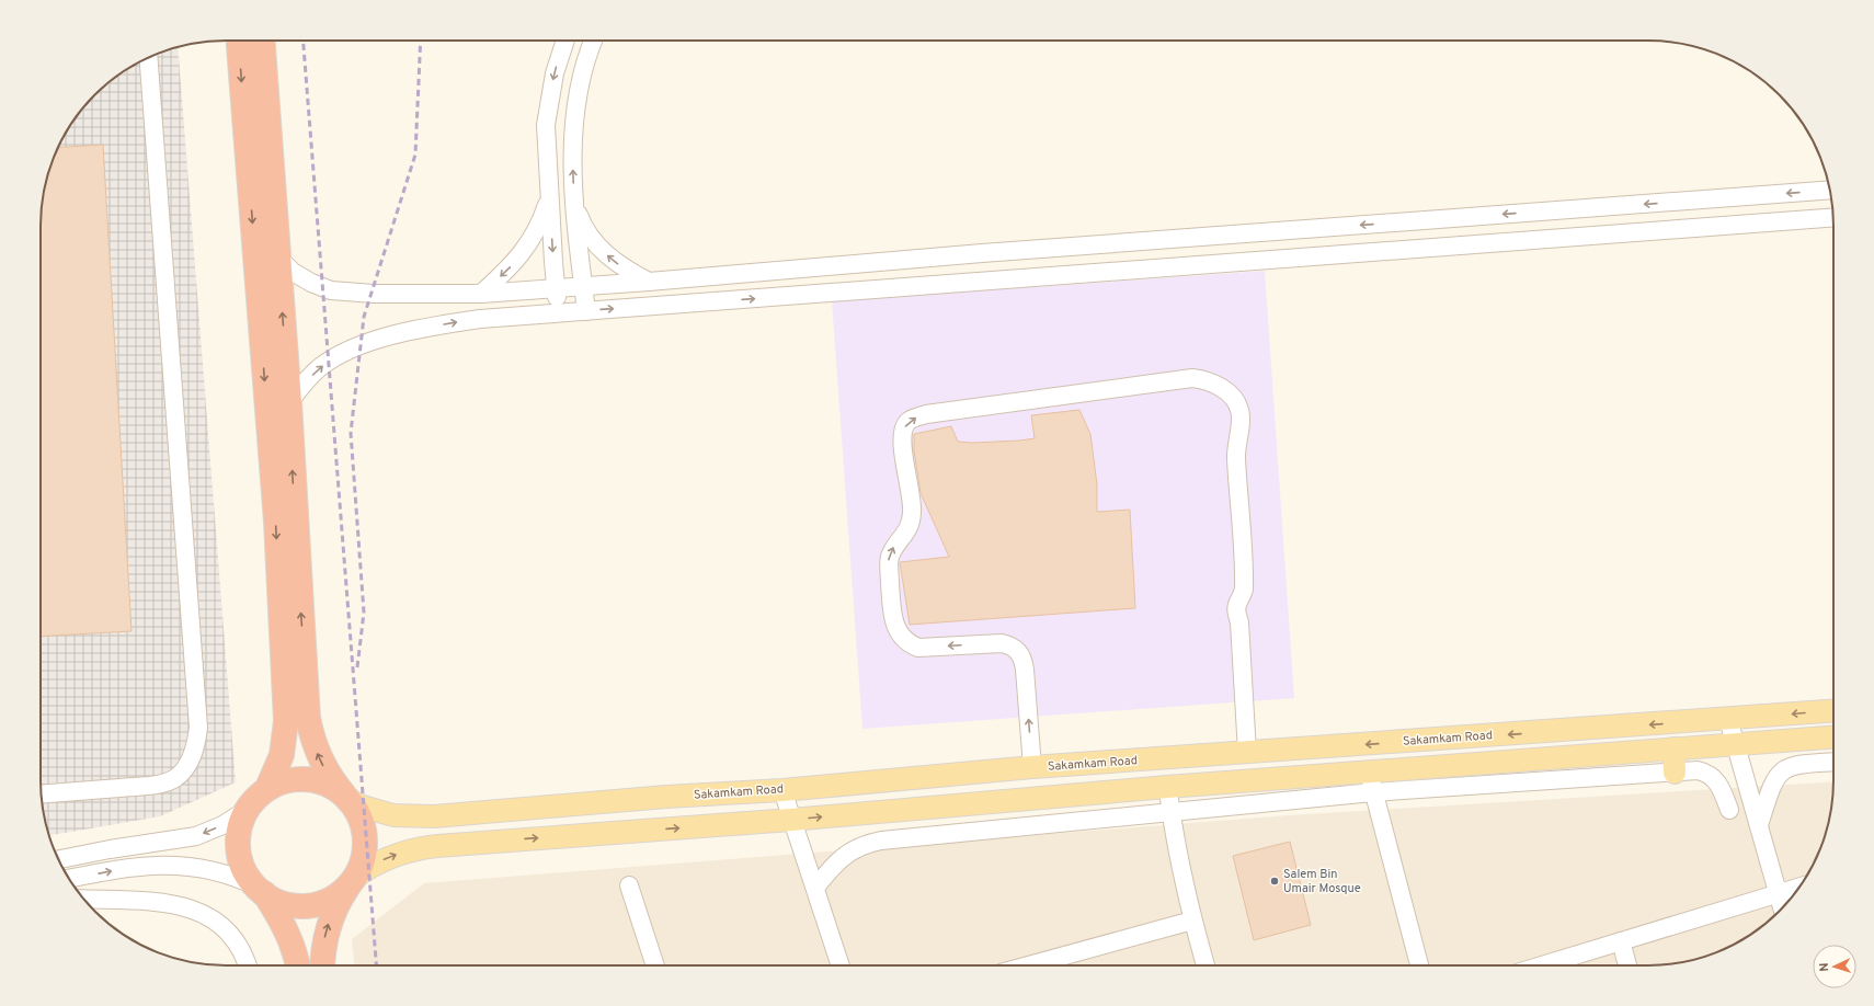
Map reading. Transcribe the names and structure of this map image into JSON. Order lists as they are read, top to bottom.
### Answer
{
  "streets": {
    "main road": ["Sakamkam Road"]
  },
  "places": ["Salem Bin Umair Mosque"],
  "north": "left"
}
